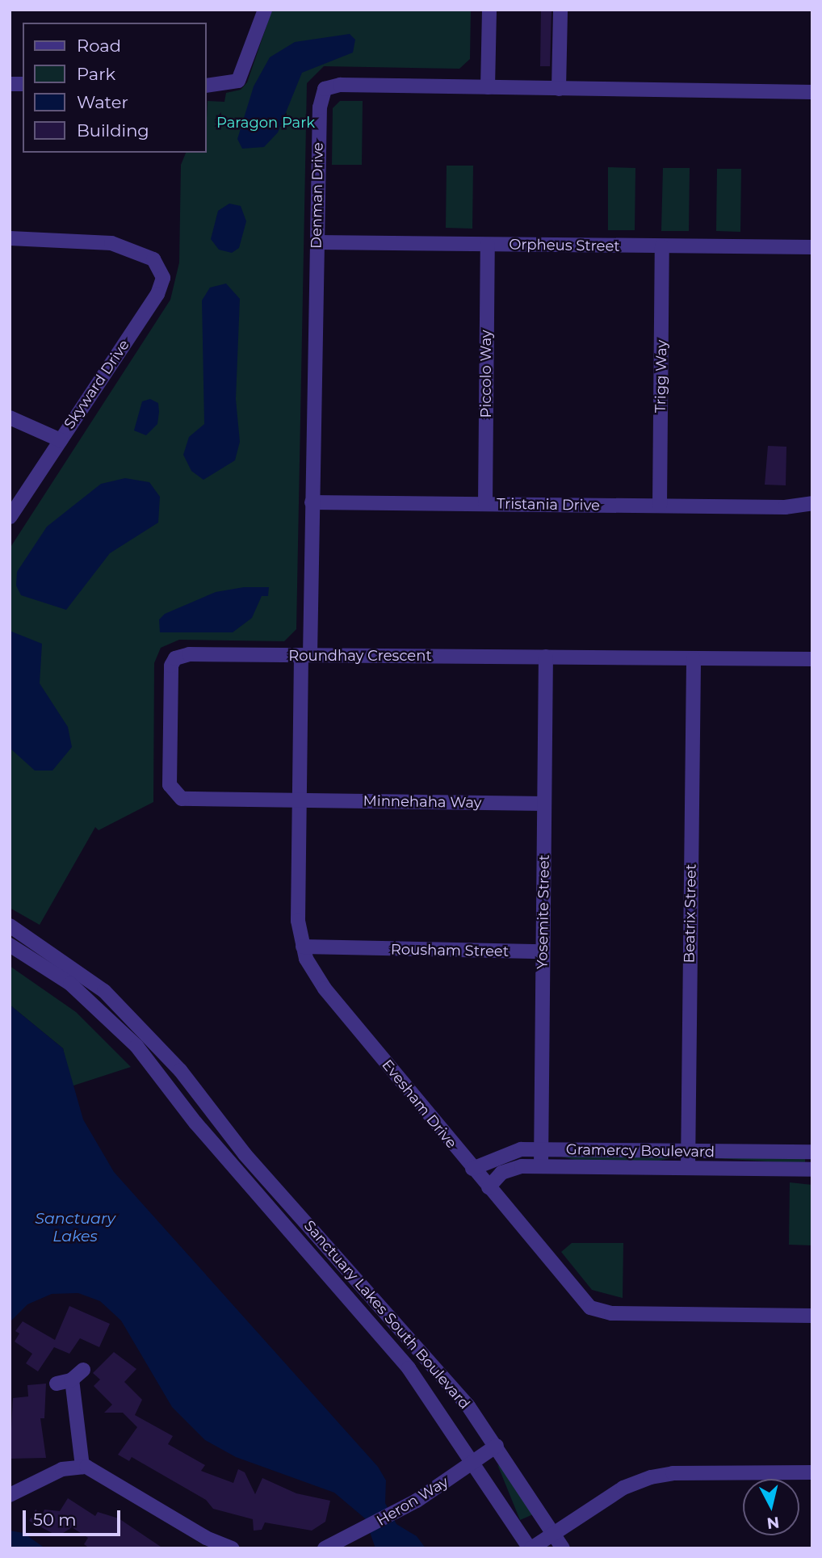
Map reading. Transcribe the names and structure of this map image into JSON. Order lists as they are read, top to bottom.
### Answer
{
  "streets": {
    "street": [
      "Denman Drive",
      "Orpheus Street",
      "Piccolo Way",
      "Trigg Way",
      "Skyward Drive",
      "Tristania Drive",
      "Roundhay Crescent",
      "Minnehaha Way",
      "Yosemite Street",
      "Beatrix Street",
      "Rousham Street",
      "Evesham Drive",
      "Gramercy Boulevard",
      "Sanctuary Lakes South Boulevard",
      "Heron Way"
    ]
  },
  "crossings": [
    ["Denman Drive", "Orpheus Street"],
    ["Denman Drive", "Tristania Drive"],
    ["Denman Drive", "Roundhay Crescent"],
    ["Denman Drive", "Evesham Drive"],
    ["Orpheus Street", "Piccolo Way"],
    ["Orpheus Street", "Trigg Way"],
    ["Piccolo Way", "Tristania Drive"],
    ["Trigg Way", "Tristania Drive"],
    ["Roundhay Crescent", "Minnehaha Way"],
    ["Roundhay Crescent", "Yosemite Street"],
    ["Roundhay Crescent", "Beatrix Street"],
    ["Roundhay Crescent", "Evesham Drive"],
    ["Minnehaha Way", "Yosemite Street"],
    ["Minnehaha Way", "Evesham Drive"],
    ["Yosemite Street", "Rousham Street"],
    ["Yosemite Street", "Gramercy Boulevard"],
    ["Beatrix Street", "Gramercy Boulevard"],
    ["Rousham Street", "Evesham Drive"],
    ["Evesham Drive", "Gramercy Boulevard"],
    ["Sanctuary Lakes South Boulevard", "Heron Way"]
  ],
  "water": ["Sanctuary Lakes"],
  "parks": ["Paragon Park"],
  "legend": [
    "Road",
    "Park",
    "Water",
    "Building"
  ],
  "scale_bar": "50 m",
  "north": "bottom"
}
